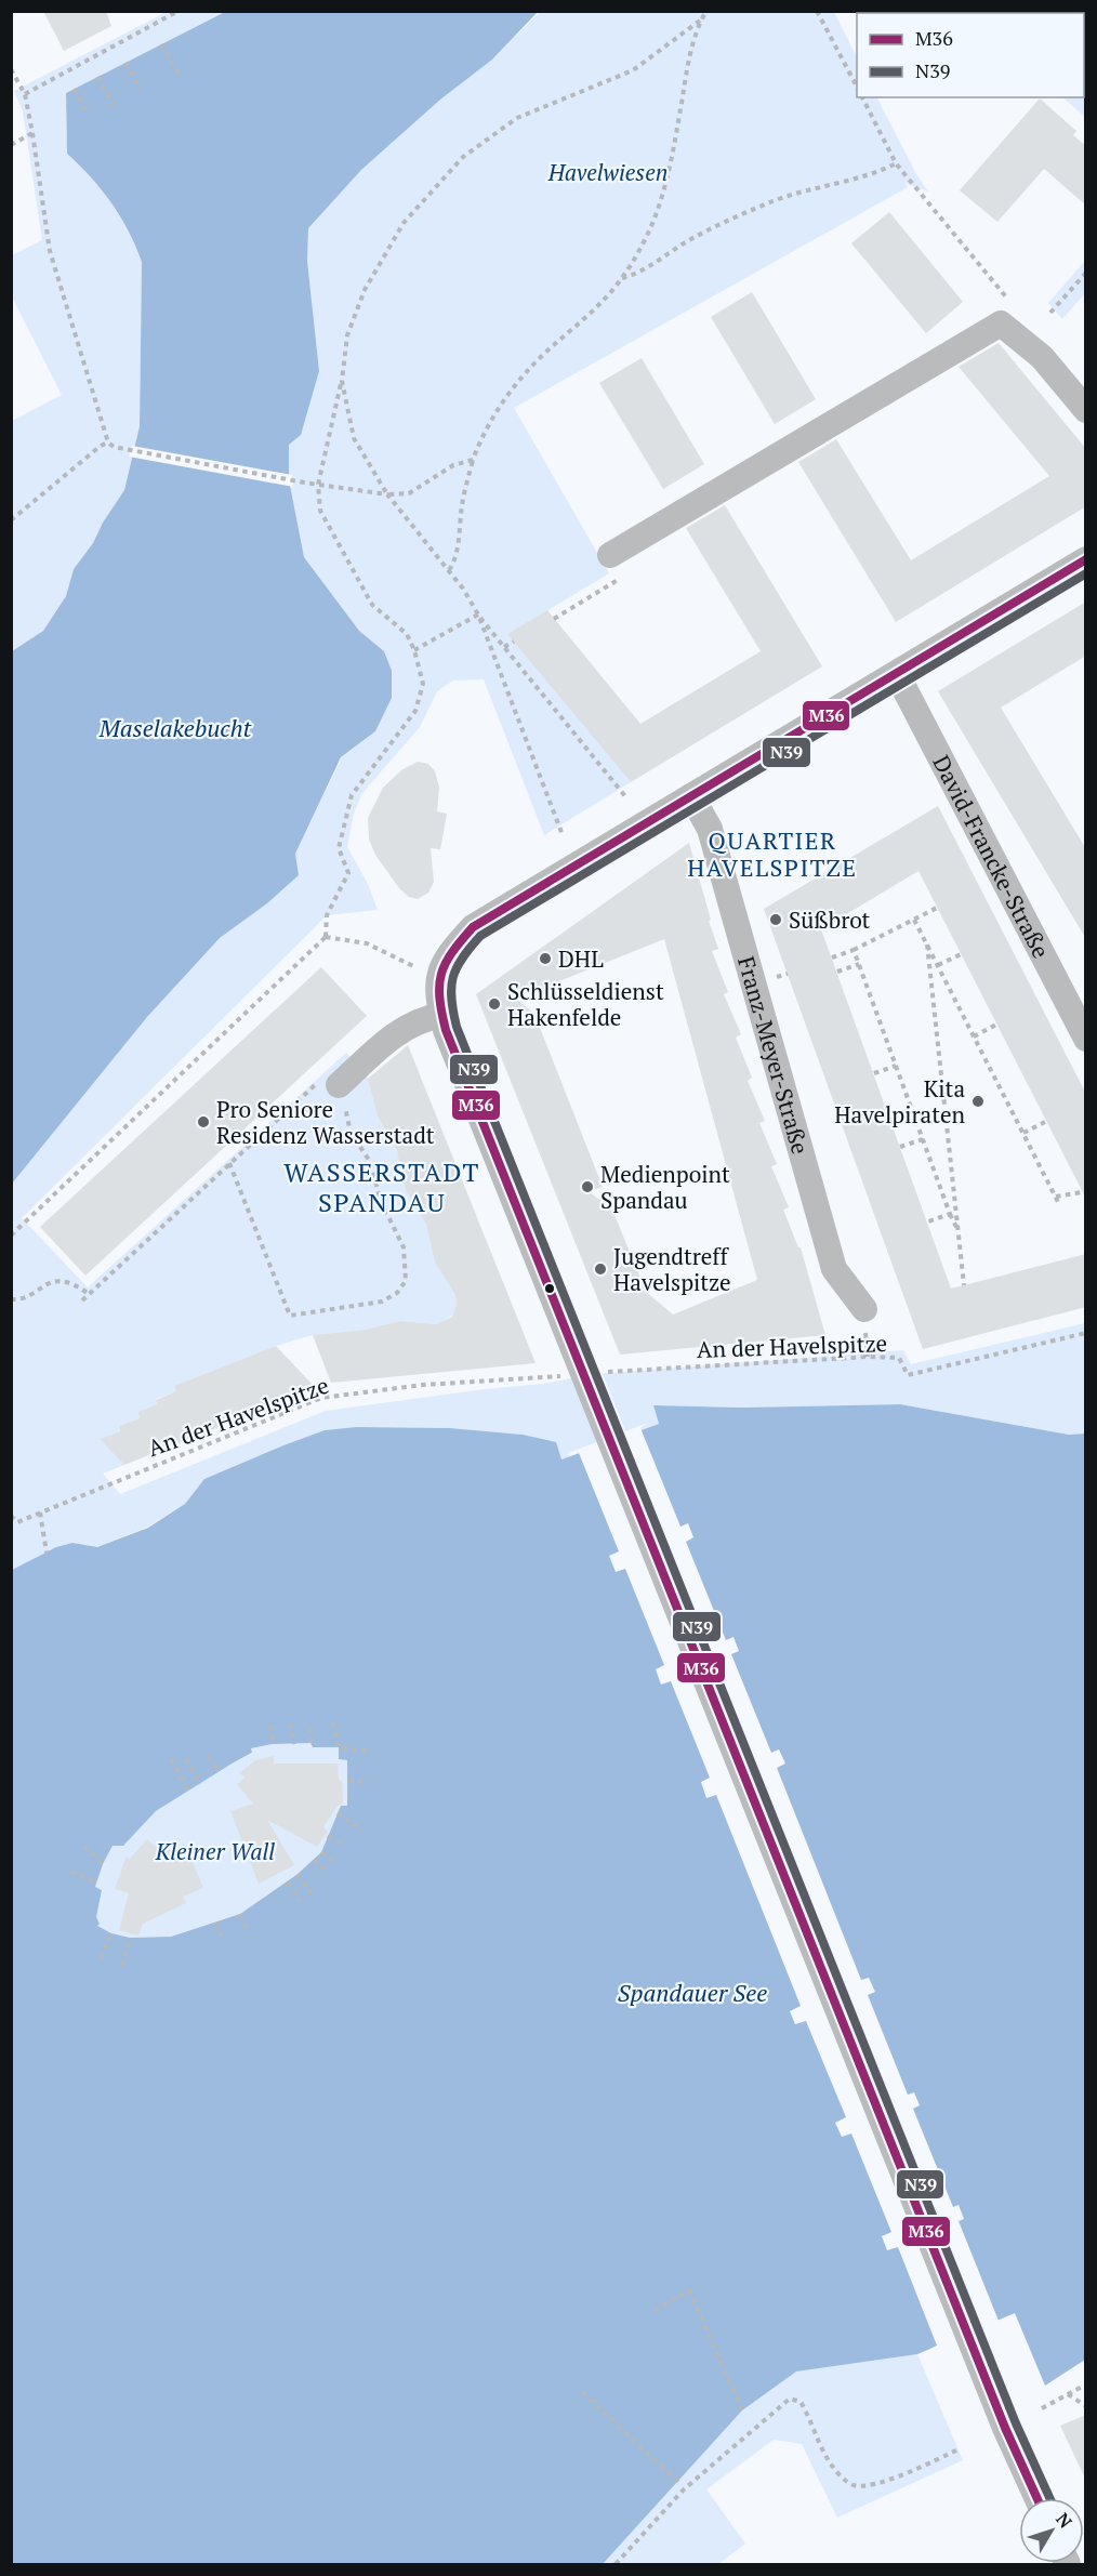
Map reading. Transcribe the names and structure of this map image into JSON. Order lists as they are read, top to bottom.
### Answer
{
  "streets": {
    "street": ["David-Francke-Straße", "Franz-Meyer-Straße"],
    "path": ["An der Havelspitze"]
  },
  "districts": ["QUARTIER HAVELSPITZE", "WASSERSTADT SPANDAU"],
  "water": ["Maselakebucht", "Spandauer See"],
  "parks": ["Havelwiesen", "Kleiner Wall"],
  "places": [
    "Süßbrot",
    "DHL",
    "Schlüsseldienst Hakenfelde",
    "Kita Havelpiraten",
    "Pro Seniore Residenz Wasserstadt",
    "Medienpoint Spandau",
    "Jugendtreff Havelspitze"
  ],
  "lines": ["transit line M36", "transit line N39"],
  "legend": ["M36", "N39"],
  "north": "top right"
}
